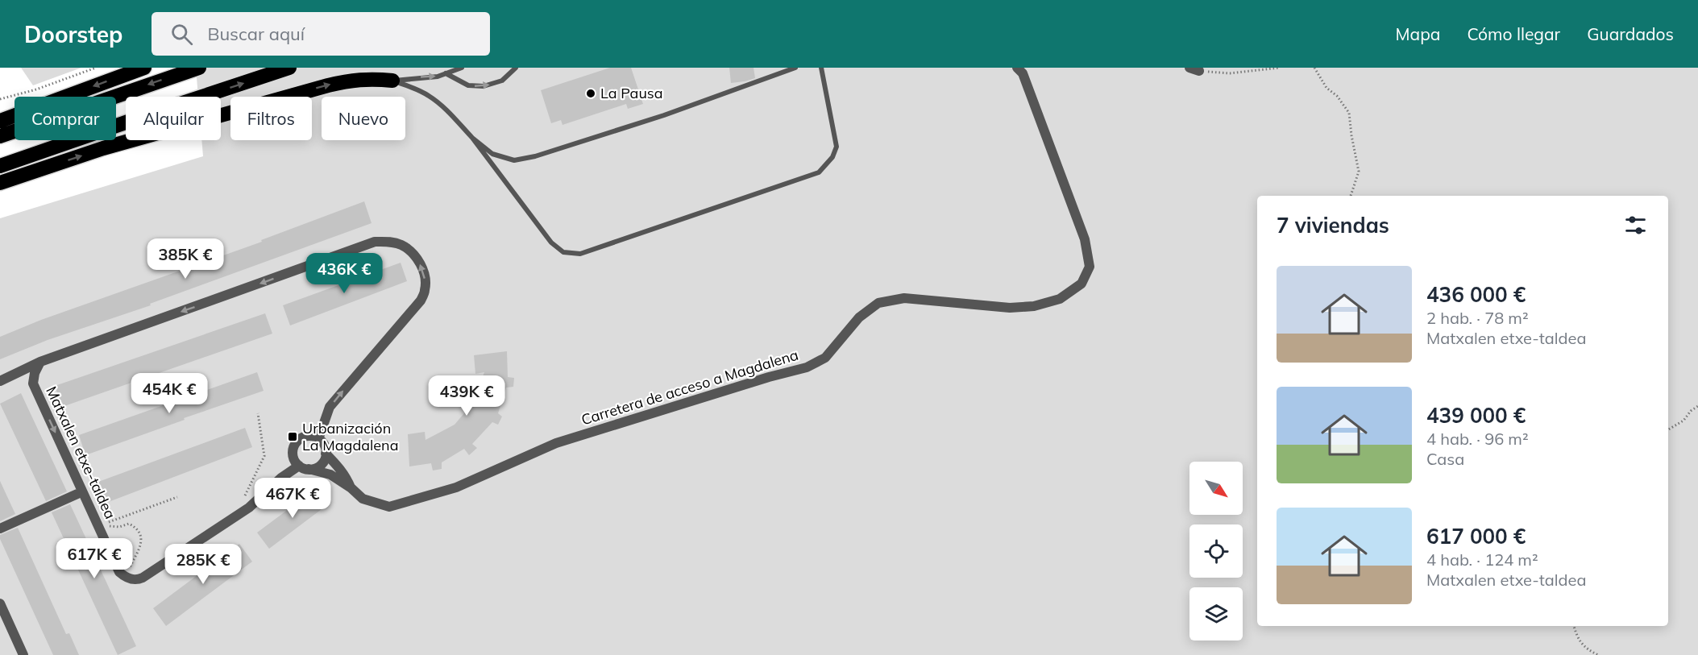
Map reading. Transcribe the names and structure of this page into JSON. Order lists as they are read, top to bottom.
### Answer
{
  "streets": {
    "street": ["Carretera de acceso a Magdalena", "Matxalen etxe-taldea"]
  },
  "one_way": ["Matxalen etxe-taldea"],
  "places": {
    "other": ["La Pausa"],
    "transit": ["Urbanización La Magdalena"]
  },
  "north": "bottom right",
  "page": {
    "header": "Doorstep",
    "search": "Buscar aquí",
    "nav": ["Mapa", "Cómo llegar", "Guardados"],
    "chip": [
      "Comprar",
      "Alquilar",
      "Filtros",
      "Nuevo"
    ],
    "heading": "7 viviendas",
    "price": [
      "385K €",
      "436K €",
      "454K €",
      "439K €",
      "467K €",
      "617K €",
      "285K €"
    ],
    "list": [
      {
        "name": "436 000 €",
        "note": "2 hab. · 78 m² · Matxalen etxe-taldea"
      },
      {
        "name": "439 000 €",
        "note": "4 hab. · 96 m² · Casa"
      },
      {
        "name": "617 000 €",
        "note": "4 hab. · 124 m² · Matxalen etxe-taldea"
      }
    ]
  }
}
